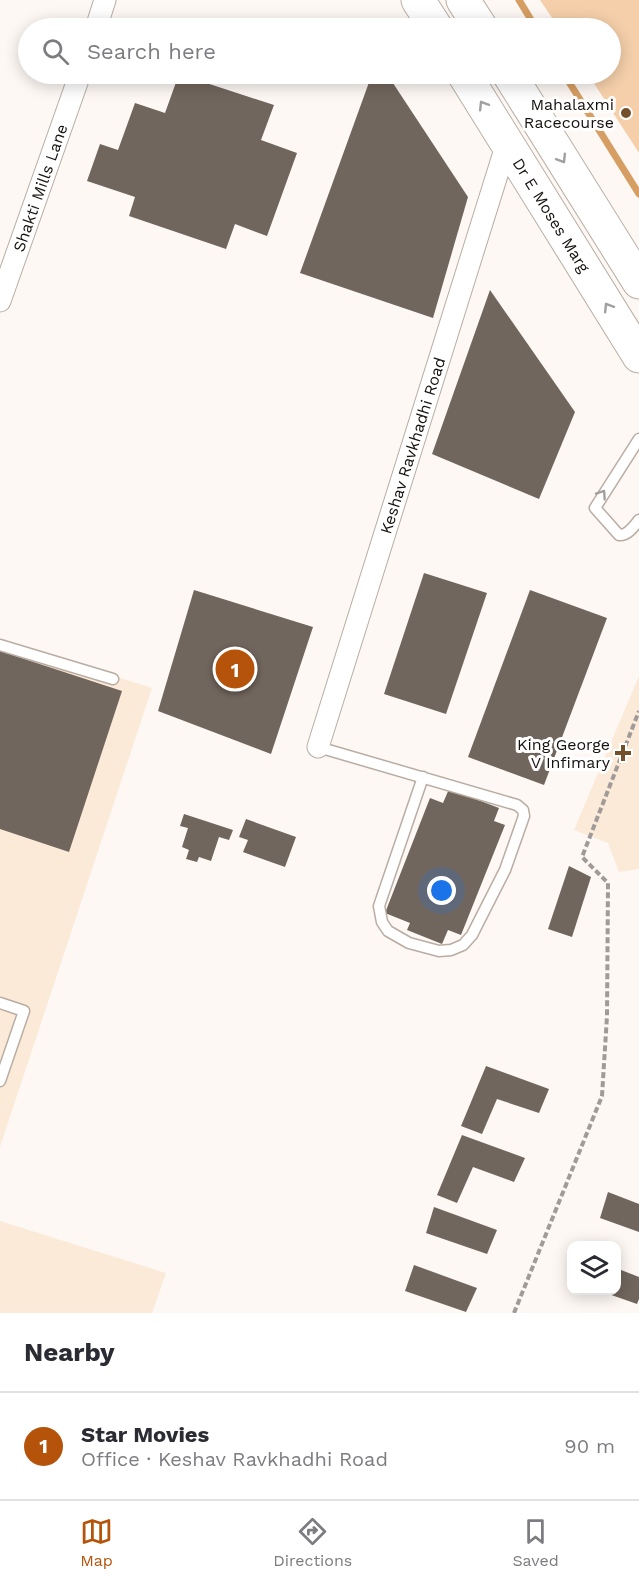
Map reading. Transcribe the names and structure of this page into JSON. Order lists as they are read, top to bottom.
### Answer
{
  "streets": {
    "main road": ["Dr E Moses Marg"],
    "street": ["Shakti Mills Lane", "Keshav Ravkhadhi Road"]
  },
  "crossings": [
    ["Dr E Moses Marg", "Keshav Ravkhadhi Road"]
  ],
  "places": {
    "other": ["Mahalaxmi Racecourse"],
    "health": ["King George V Infimary"]
  },
  "page": {
    "search": "Search here",
    "pins": "1",
    "heading": "Nearby",
    "list": [
      {
        "mark": "1",
        "name": "Star Movies",
        "note": "Office · Keshav Ravkhadhi Road",
        "value": "90 m"
      }
    ],
    "nav": ["Map", "Directions", "Saved"]
  }
}
